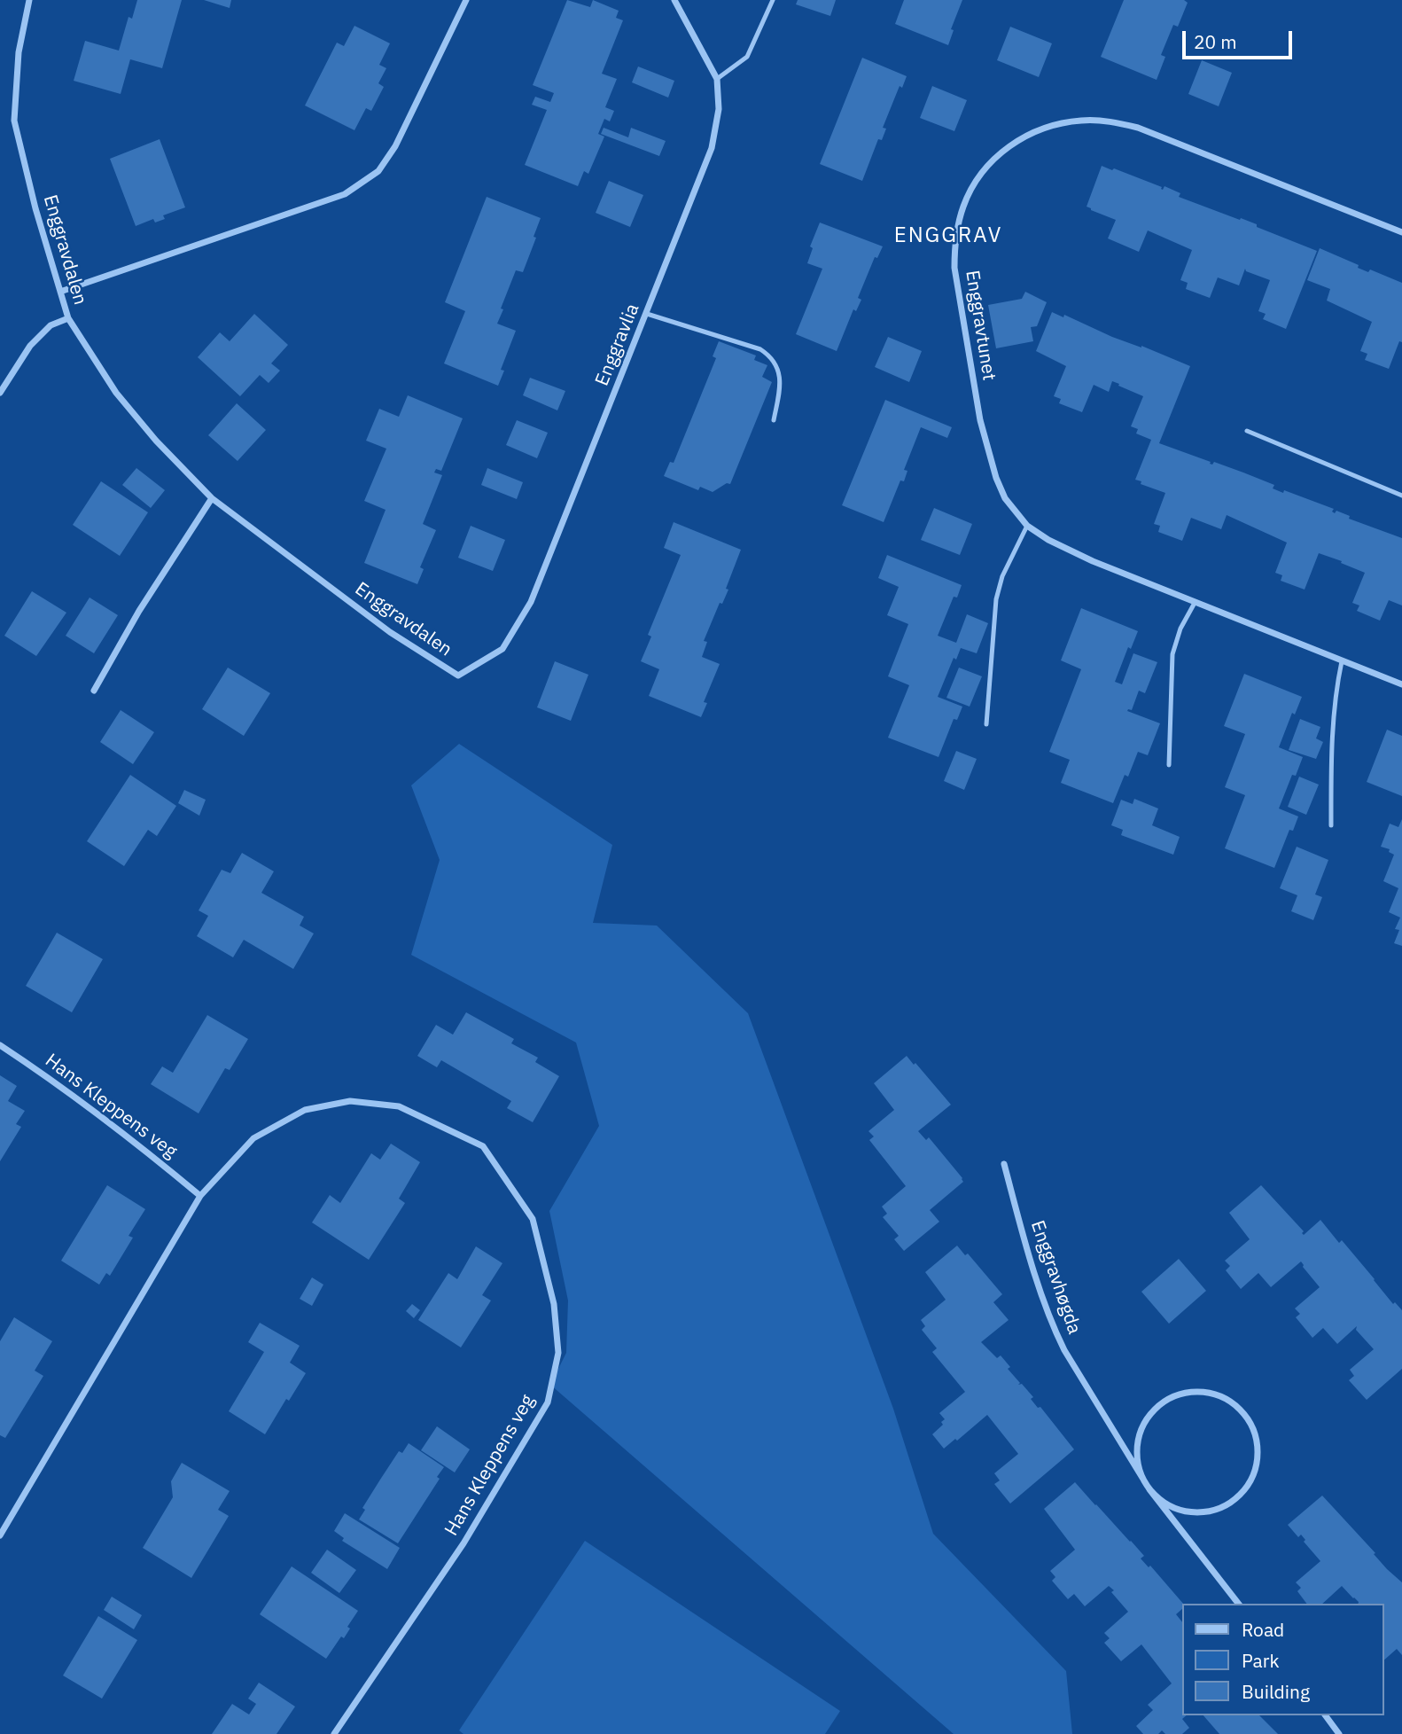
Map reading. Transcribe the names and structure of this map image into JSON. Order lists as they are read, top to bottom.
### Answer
{
  "streets": {
    "street": [
      "Enggravdalen",
      "Enggravtunet",
      "Enggravlia",
      "Hans Kleppens veg",
      "Enggravhøgda"
    ]
  },
  "crossings": [
    ["Enggravdalen", "Enggravlia"]
  ],
  "districts": ["ENGGRAV"],
  "legend": ["Road", "Park", "Building"],
  "scale_bar": "20 m"
}
